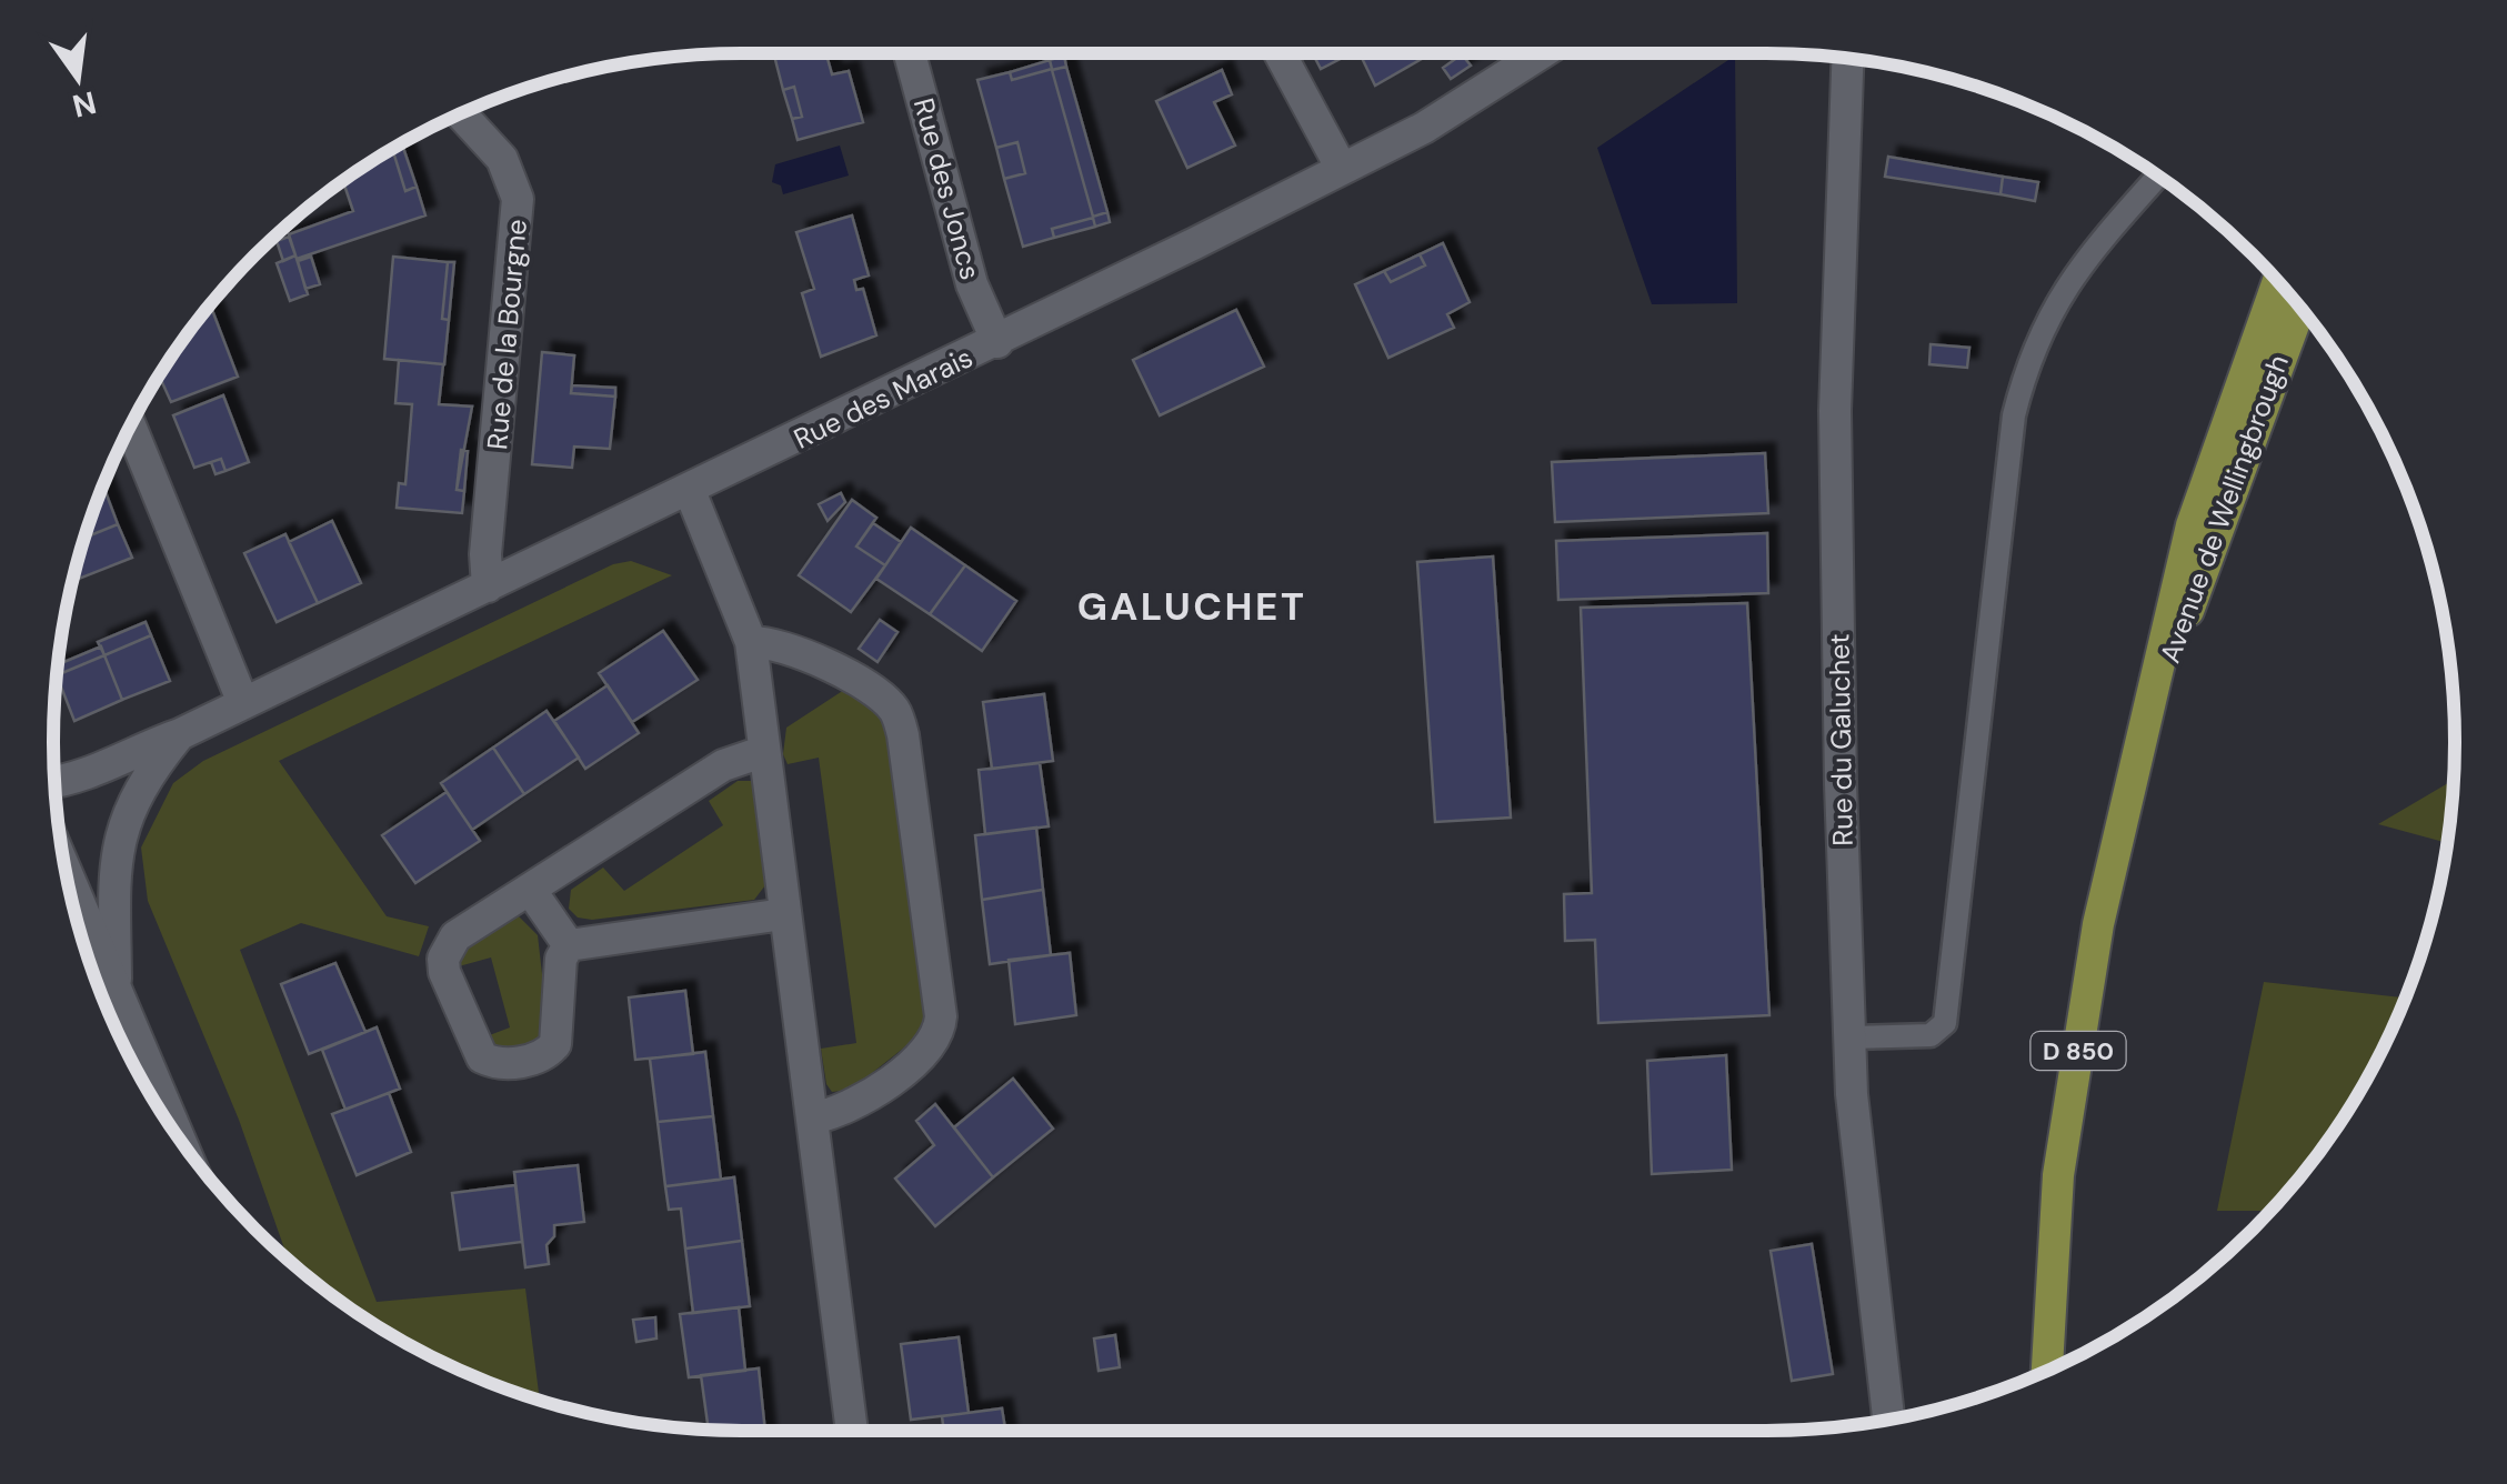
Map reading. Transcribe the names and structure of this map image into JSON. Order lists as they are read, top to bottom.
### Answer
{
  "streets": {
    "main road": ["Avenue de Wellingbrough", "D 850"],
    "street": [
      "Rue des Joncs",
      "Rue de la Bourgne",
      "Rue des Marais",
      "Rue du Galuchet"
    ]
  },
  "crossings": [
    ["Rue des Joncs", "Rue des Marais"],
    ["Rue de la Bourgne", "Rue des Marais"]
  ],
  "districts": ["GALUCHET"],
  "north": "bottom"
}
